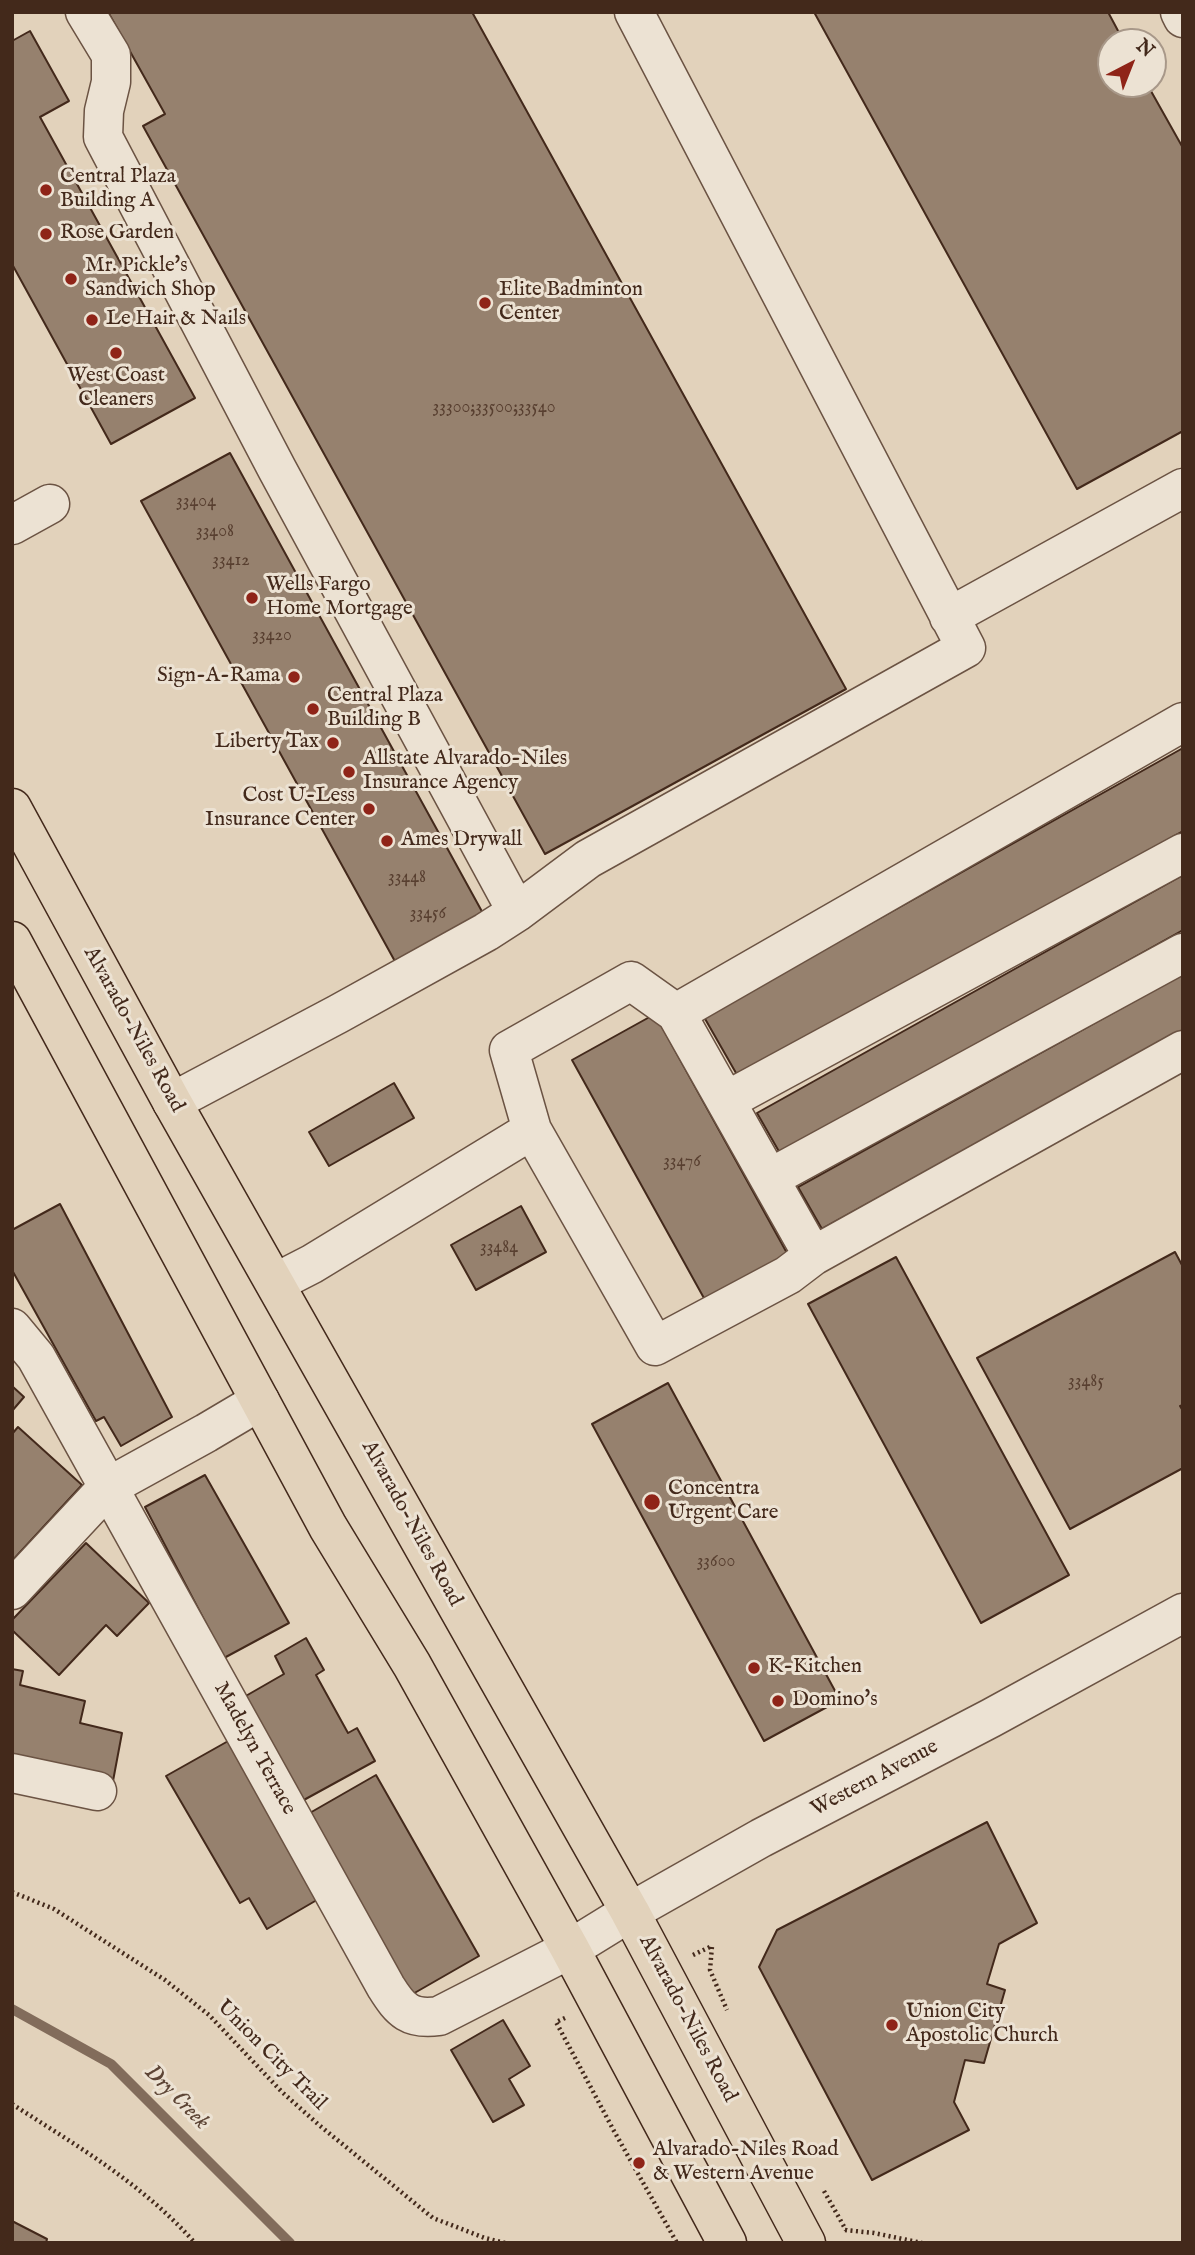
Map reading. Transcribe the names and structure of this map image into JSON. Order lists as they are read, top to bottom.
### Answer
{
  "streets": {
    "main road": ["Alvarado-Niles Road"],
    "street": ["Madelyn Terrace", "Western Avenue"],
    "path": ["Union City Trail"]
  },
  "crossings": [
    ["Alvarado-Niles Road", "Western Avenue"],
    ["Madelyn Terrace", "Western Avenue"]
  ],
  "water": ["Dry Creek"],
  "places": [
    "Central Plaza Building A",
    "Rose Garden",
    "Mr. Pickle's Sandwich Shop",
    "Elite Badminton Center",
    "Le Hair & Nails",
    "West Coast Cleaners",
    "Wells Fargo Home Mortgage",
    "Sign-A-Rama",
    "Central Plaza Building B",
    "Liberty Tax",
    "Allstate Alvarado-Niles Insurance Agency",
    "Cost U-Less Insurance Center",
    "Ames Drywall",
    "Concentra Urgent Care",
    "K-Kitchen",
    "Domino's",
    "Union City Apostolic Church",
    "Alvarado-Niles Road & Western Avenue"
  ],
  "house_numbers": [
    "33300;33500;33540",
    "33404",
    "33408",
    "33412",
    "33420",
    "33448",
    "33456",
    "33476",
    "33484",
    "33485",
    "33600"
  ],
  "north": "top right"
}
